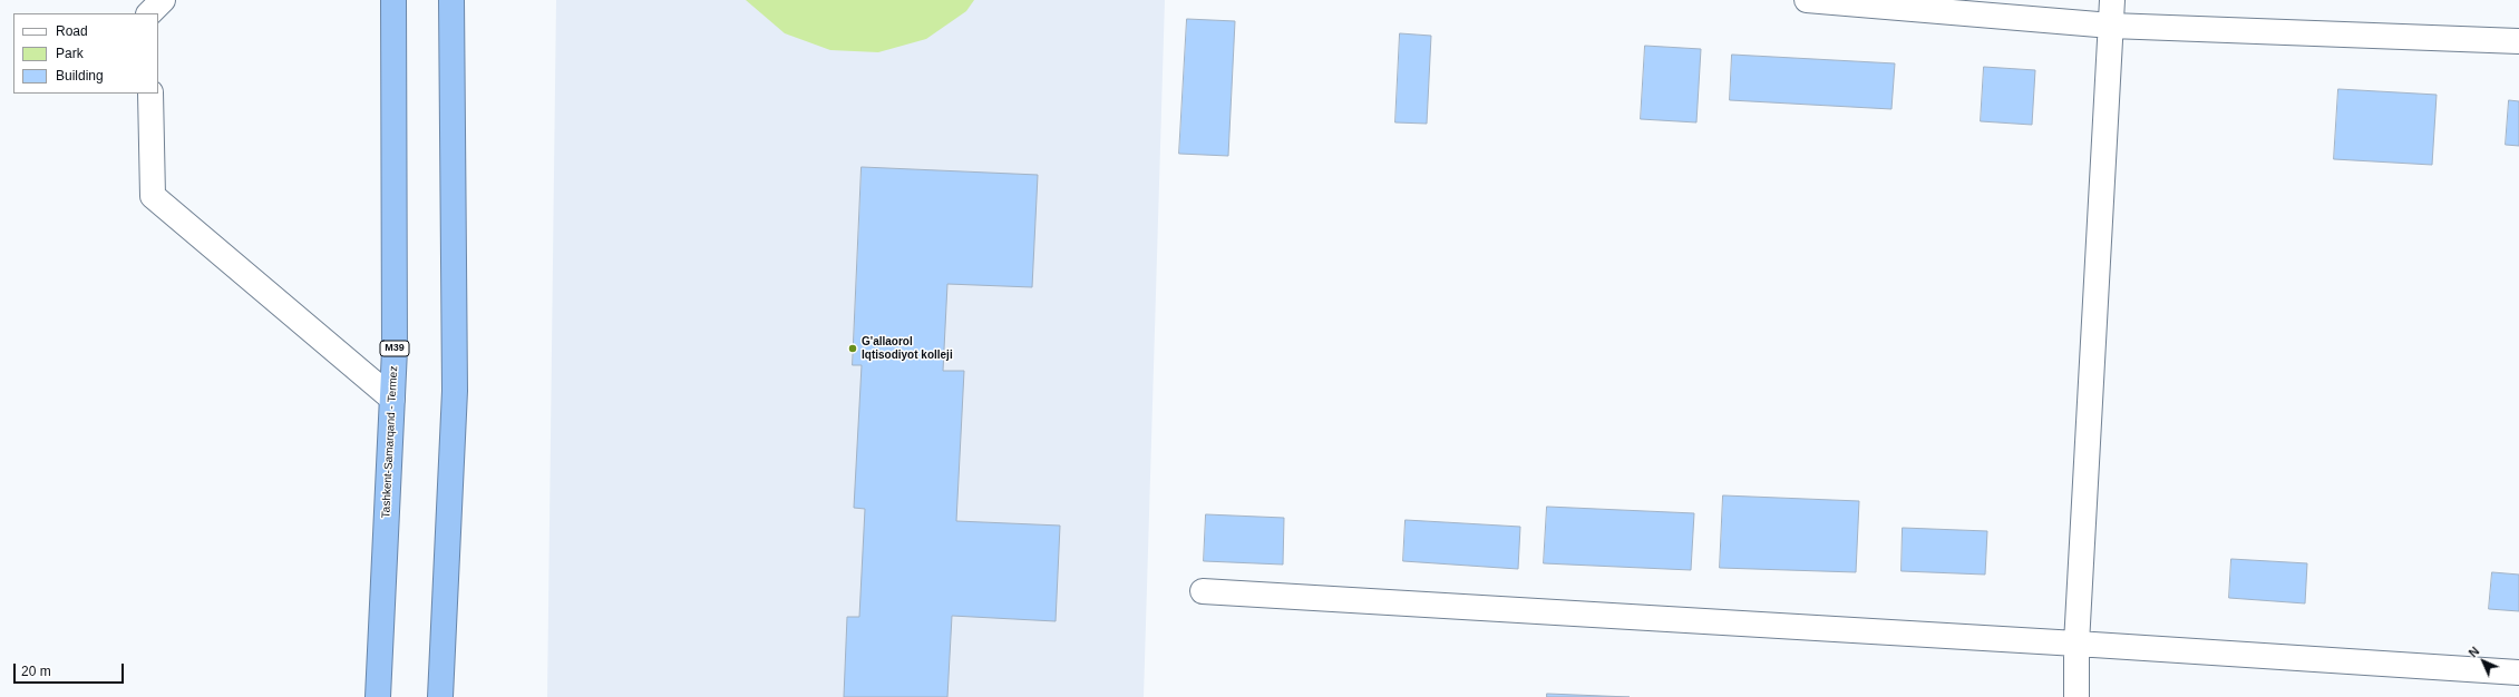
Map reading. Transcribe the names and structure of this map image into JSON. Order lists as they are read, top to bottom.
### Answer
{
  "streets": {
    "highway": ["M39", "Tashkent-Samarqand - Termez"]
  },
  "places": ["G'allaorol Iqtisodiyot kolleji"],
  "legend": ["Road", "Park", "Building"],
  "scale_bar": "20 m",
  "north": "top left"
}
